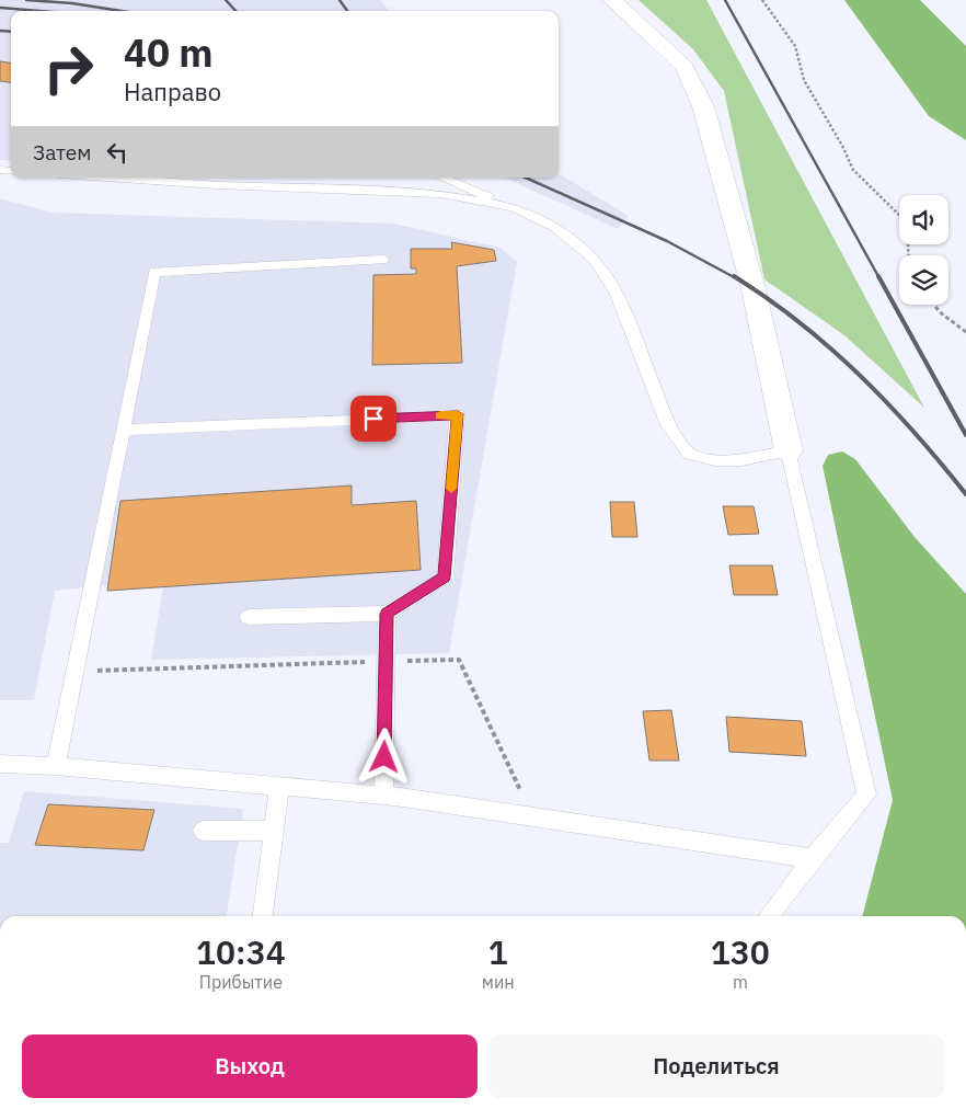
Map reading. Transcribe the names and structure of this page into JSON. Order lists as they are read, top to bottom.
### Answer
{
  "page": {
    "turn": ["40 m", "Направо"],
    "then": "Затем",
    "eta": [
      "10:34",
      "Прибытие",
      "1",
      "мин",
      "130",
      "m"
    ],
    "buttons": ["Выход", "Поделиться"]
  }
}
